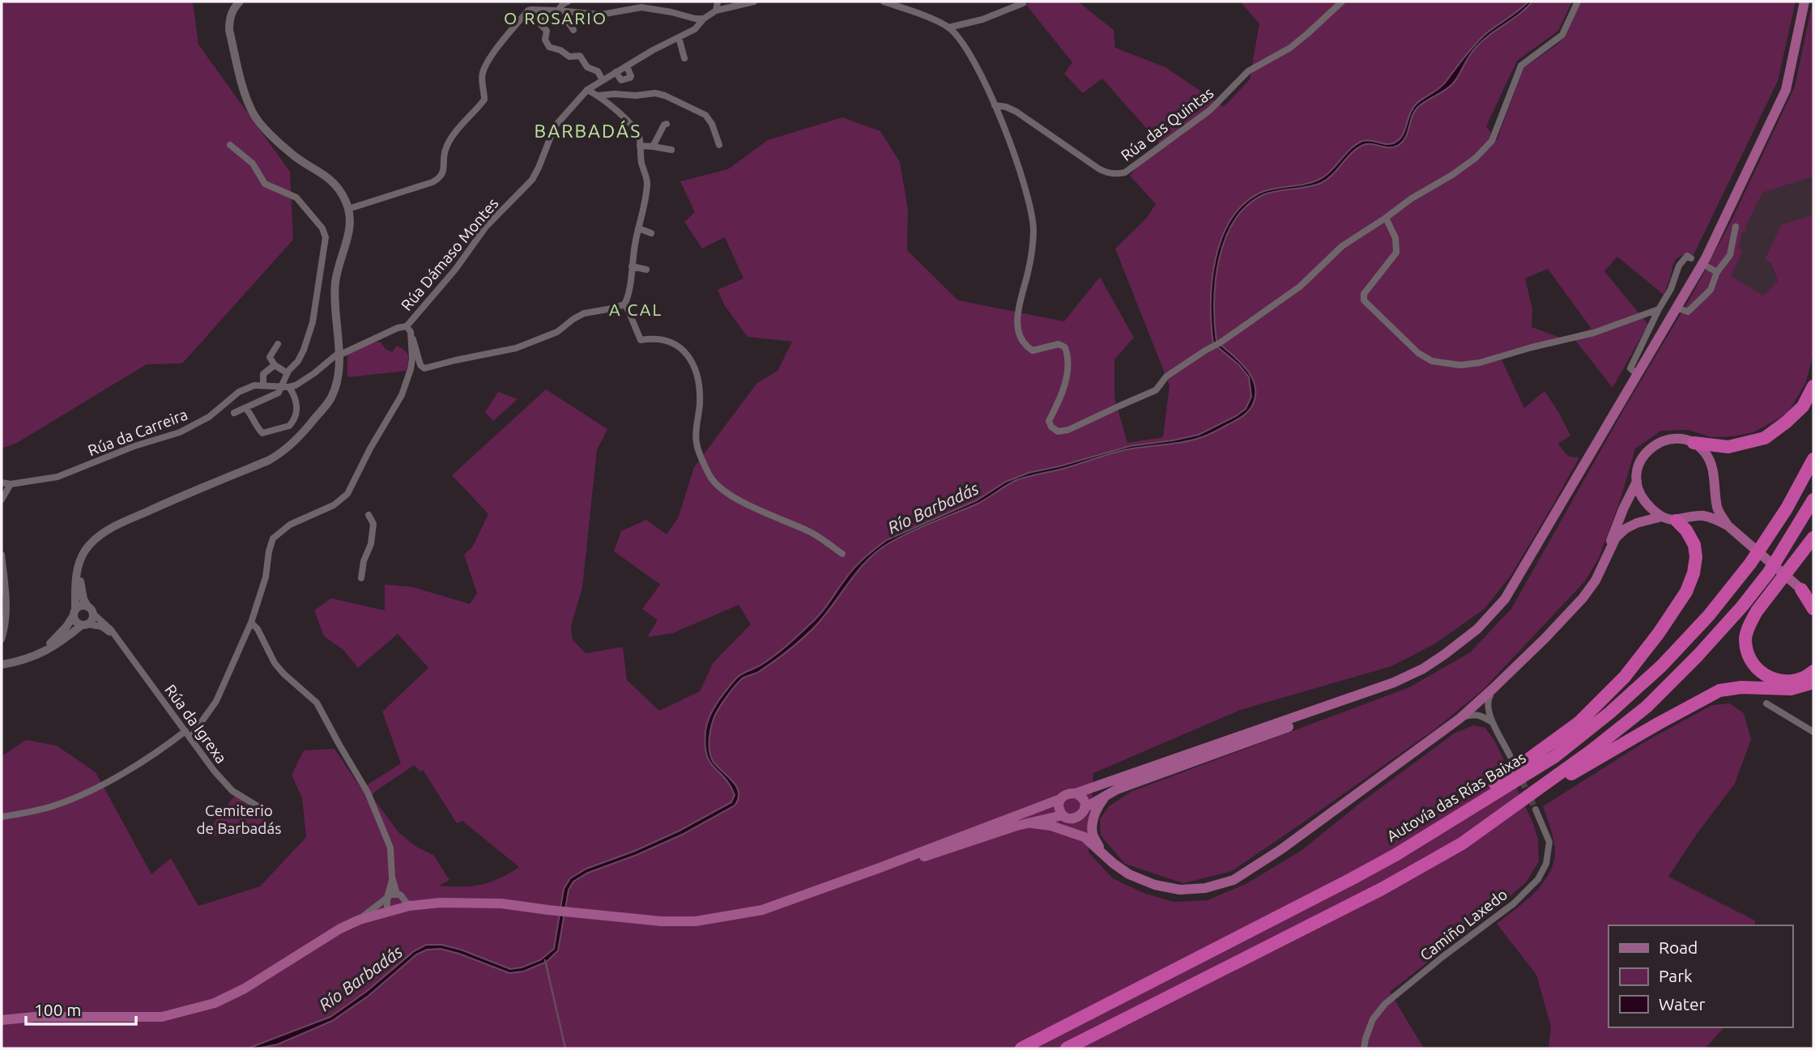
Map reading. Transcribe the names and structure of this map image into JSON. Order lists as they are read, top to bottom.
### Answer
{
  "streets": {
    "highway": ["Autovía das Rías Baixas"],
    "street": [
      "Rúa das Quintas",
      "Rúa Dámaso Montes",
      "Rúa da Carreira",
      "Rúa da Igrexa",
      "Camiño Laxedo"
    ]
  },
  "districts": ["O ROSARIO", "BARBADÁS", "A CAL"],
  "water": ["Río Barbadás"],
  "parks": ["Cemiterio de Barbadás"],
  "legend": ["Road", "Park", "Water"],
  "scale_bar": "100 m"
}
